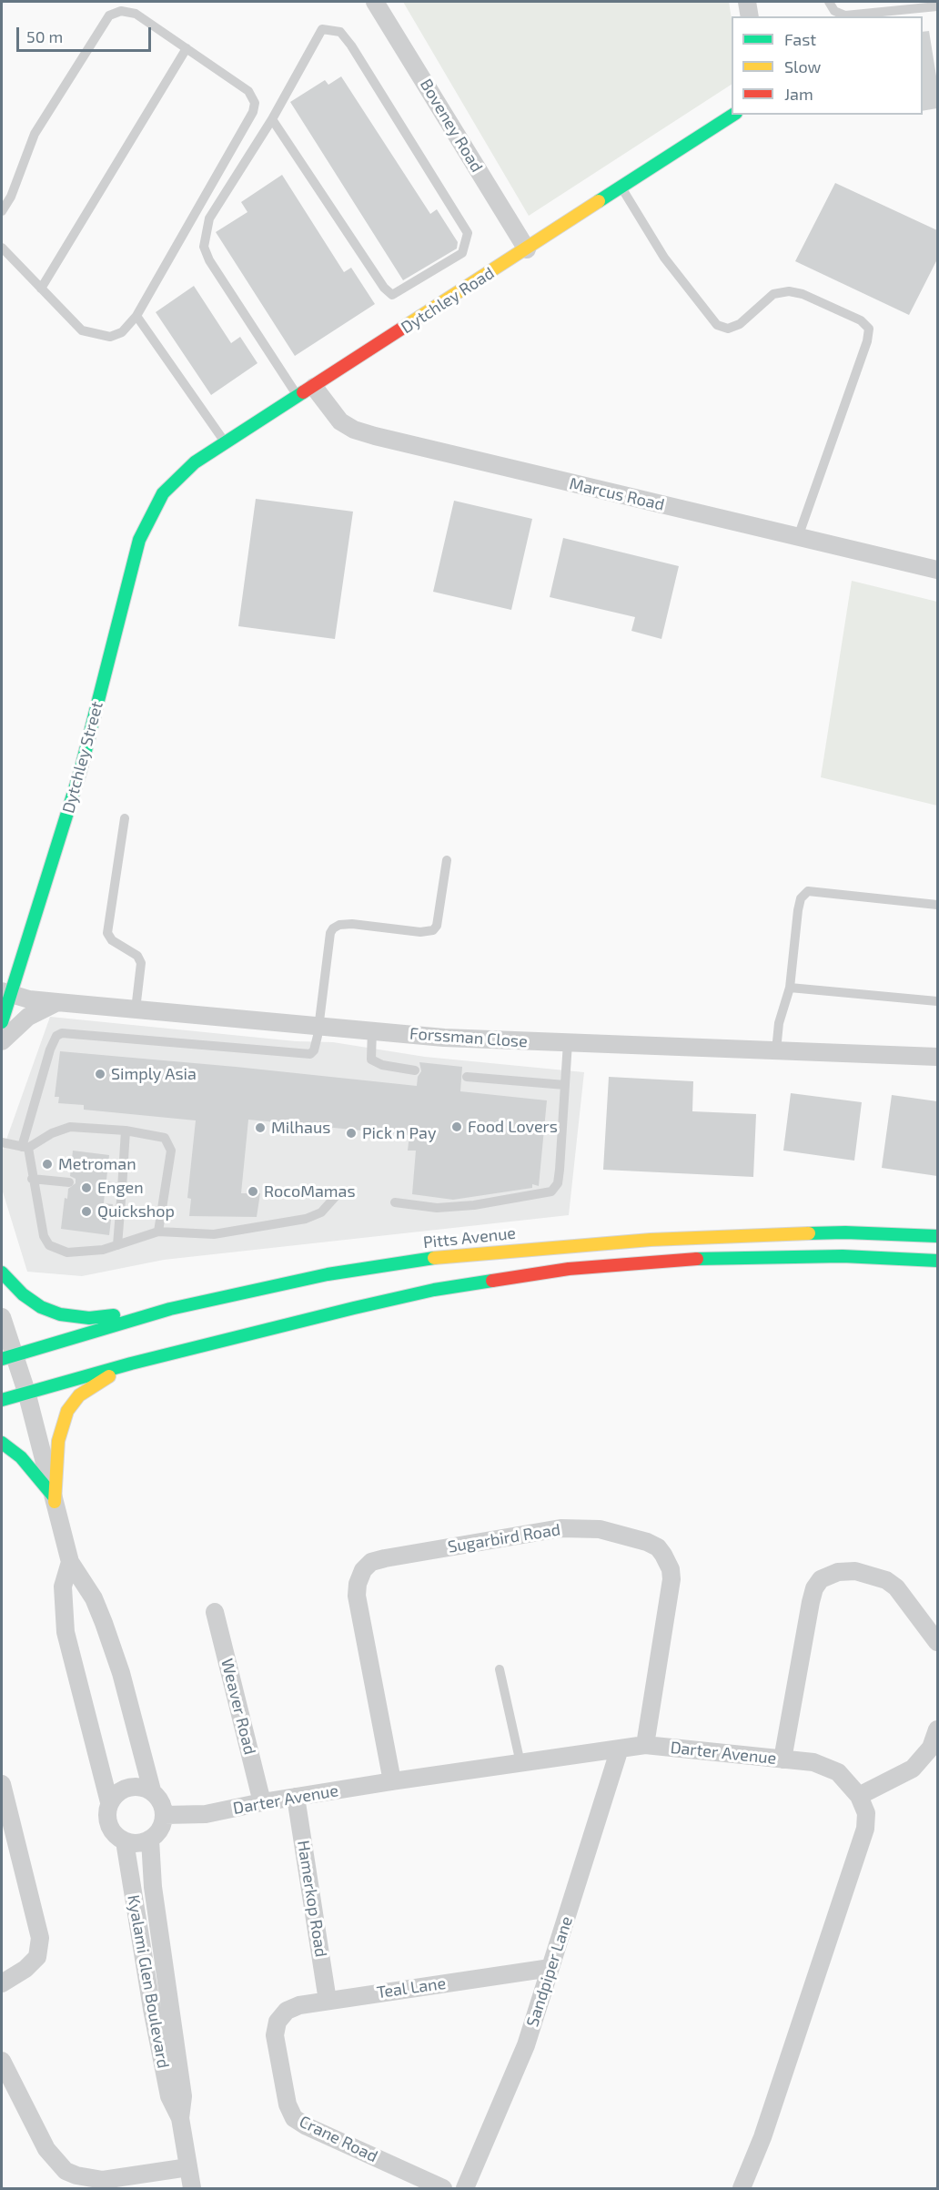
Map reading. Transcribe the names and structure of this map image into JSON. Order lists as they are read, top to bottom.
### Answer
{
  "streets": {
    "main road": ["Dytchley Road", "Dytchley Street", "Pitts Avenue"],
    "street": [
      "Boveney Road",
      "Marcus Road",
      "Forssman Close",
      "Sugarbird Road",
      "Weaver Road",
      "Darter Avenue",
      "Hamerkop Road",
      "Sandpiper Lane",
      "Kyalami Glen Boulevard",
      "Teal Lane",
      "Crane Road"
    ]
  },
  "crossings": [
    ["Boveney Road", "Dytchley Road"],
    ["Dytchley Road", "Marcus Road"],
    ["Dytchley Road", "Dytchley Street"],
    ["Dytchley Street", "Forssman Close"],
    ["Sugarbird Road", "Darter Avenue"],
    ["Weaver Road", "Darter Avenue"],
    ["Darter Avenue", "Hamerkop Road"],
    ["Darter Avenue", "Sandpiper Lane"],
    ["Darter Avenue", "Kyalami Glen Boulevard"],
    ["Hamerkop Road", "Teal Lane"],
    ["Sandpiper Lane", "Teal Lane"],
    ["Teal Lane", "Crane Road"]
  ],
  "places": [
    "Simply Asia",
    "Food Lovers",
    "Milhaus",
    "Pick n Pay",
    "Metroman",
    "Engen",
    "RocoMamas",
    "Quickshop"
  ],
  "legend": ["Fast", "Slow", "Jam"],
  "scale_bar": "50 m"
}
